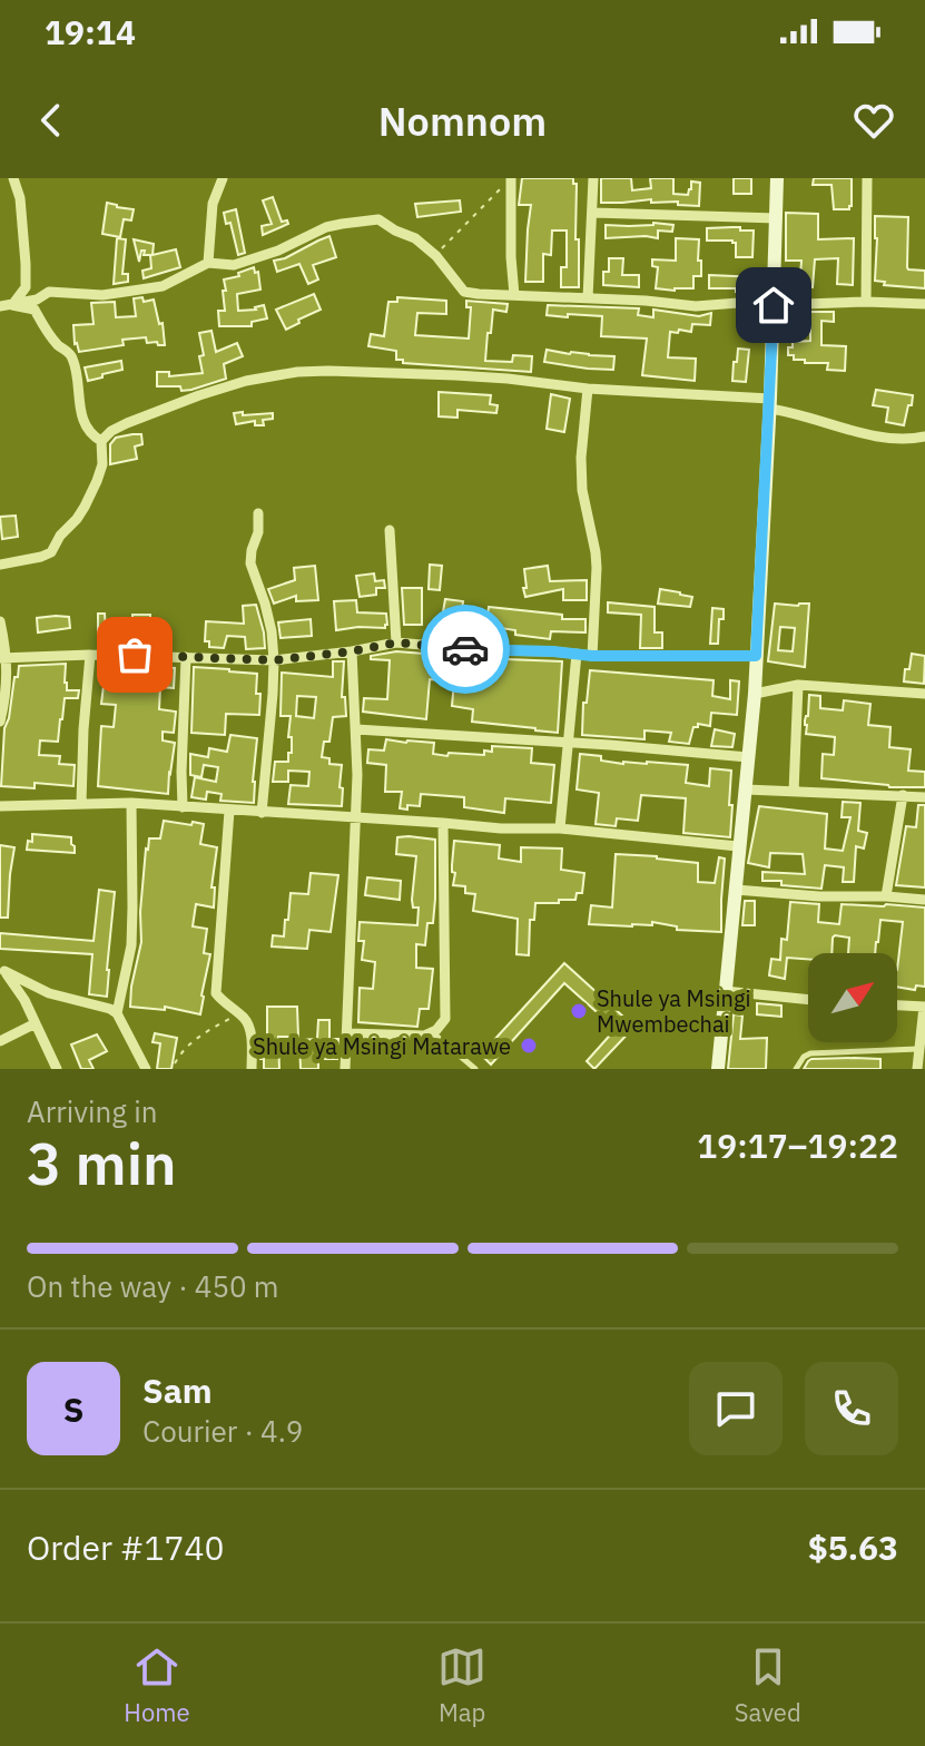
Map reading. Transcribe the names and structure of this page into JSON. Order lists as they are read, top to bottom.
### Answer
{
  "places": ["Shule ya Msingi Mwembechai", "Shule ya Msingi Matarawe"],
  "north": "top right",
  "page": {
    "status": "19:14",
    "header": "Nomnom",
    "heading": ["3 min", "Arriving in", "19:17–19:22"],
    "panel": [
      "Sam",
      "Courier · 4.9",
      "Order #1740",
      "$5.63"
    ],
    "bar": "On the way · 450 m",
    "round": "S",
    "tabs": ["Home", "Map", "Saved"]
  }
}
